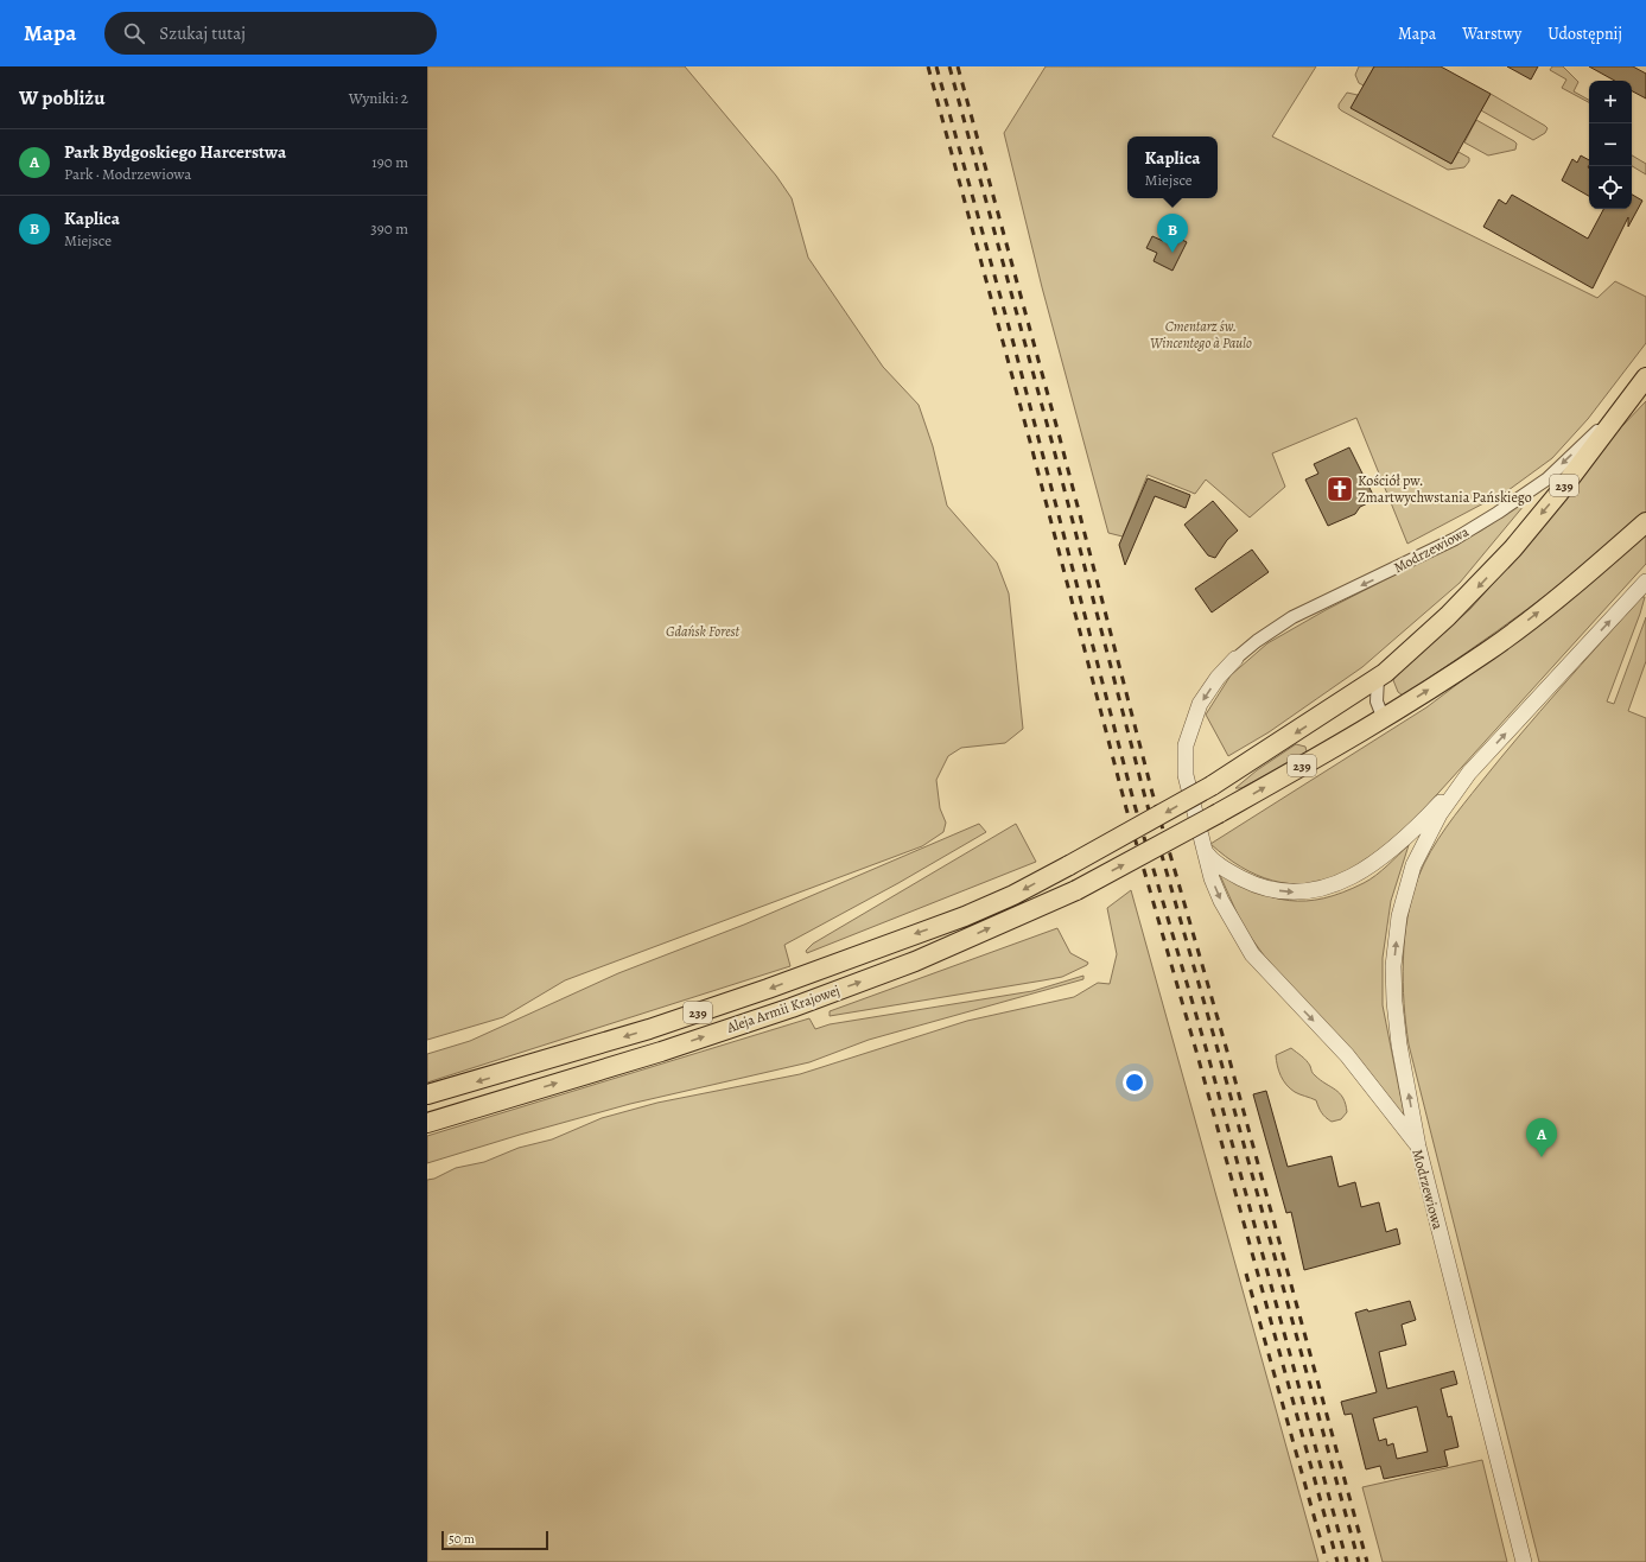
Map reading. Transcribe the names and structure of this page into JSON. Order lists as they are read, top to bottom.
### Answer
{
  "streets": {
    "main road": ["239", "Aleja Armii Krajowej"],
    "street": ["Modrzewiowa"]
  },
  "crossings": [
    ["239", "Modrzewiowa"],
    ["239", "Aleja Armii Krajowej"]
  ],
  "parks": ["Cmentarz św. Wincentego à Paulo", "Gdańsk Forest"],
  "places": {
    "church": ["Kościół pw. Zmartwychwstania Pańskiego"]
  },
  "scale_bar": "50 m",
  "page": {
    "header": "Mapa",
    "search": "Szukaj tutaj",
    "nav": ["Mapa", "Warstwy", "Udostępnij"],
    "heading": ["W pobliżu", "Wyniki: 2"],
    "map_buttons": ["+", "−"],
    "list": [
      {
        "mark": "A",
        "name": "Park Bydgoskiego Harcerstwa",
        "note": "Park · Modrzewiowa",
        "value": "190 m"
      },
      {
        "mark": "B",
        "name": "Kaplica",
        "note": "Miejsce",
        "value": "390 m"
      }
    ],
    "popup": ["Kaplica", "Miejsce"],
    "pins": ["B", "A"],
    "scale": "50 m"
  }
}
